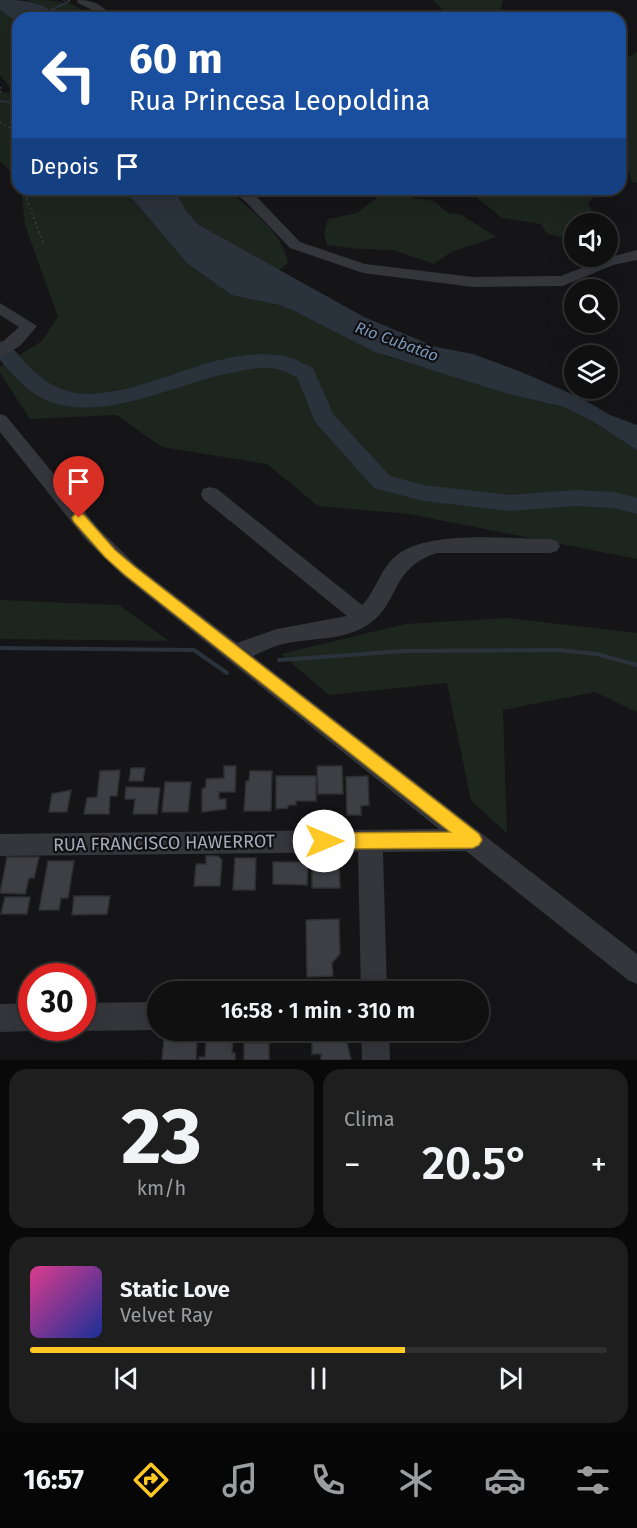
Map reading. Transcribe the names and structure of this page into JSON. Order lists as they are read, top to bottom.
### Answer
{
  "streets": {
    "street": ["RUA FRANCISCO HAWERROT"]
  },
  "water": ["Rio Cubatão"],
  "page": {
    "turn": ["60 m", "Rua Princesa Leopoldina"],
    "then": "Depois",
    "limit": "30",
    "trip": "16:58 · 1 min · 310 m",
    "tile": [
      ["23", "km/h"],
      "Clima"
    ],
    "heat": ["−", "20.5°", "+"],
    "song": ["Static Love", "Velvet Ray"],
    "tabs": "16:57"
  }
}
